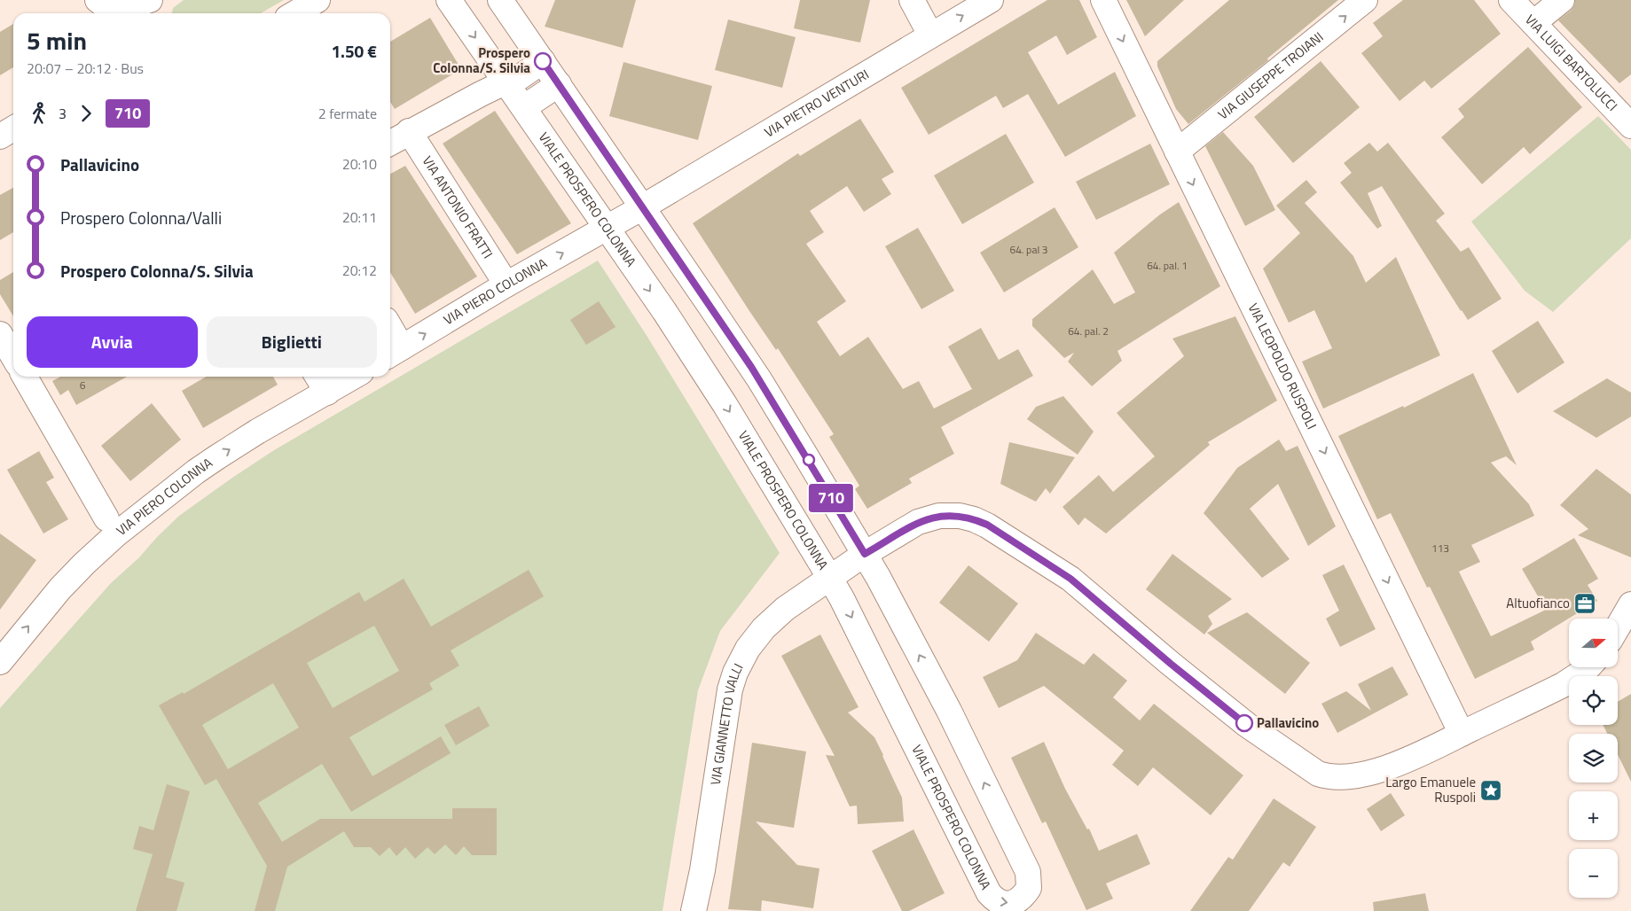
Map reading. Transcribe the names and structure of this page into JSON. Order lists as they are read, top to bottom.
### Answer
{
  "streets": {
    "street": [
      "VIA LUIGI BARTOLUCCI",
      "VIA GIUSEPPE TROIANI",
      "VIA PIETRO VENTURI",
      "VIALE PROSPERO COLONNA",
      "VIA ANTONIO FRATTI",
      "VIA PIERO COLONNA",
      "VIA LEOPOLDO RUSPOLI",
      "VIA GIANNETTO VALLI"
    ]
  },
  "crossings": [
    ["VIA GIUSEPPE TROIANI", "VIA LEOPOLDO RUSPOLI"],
    ["VIA PIETRO VENTURI", "VIALE PROSPERO COLONNA"],
    ["VIA PIETRO VENTURI", "VIA PIERO COLONNA"],
    ["VIALE PROSPERO COLONNA", "VIA PIERO COLONNA"],
    ["VIALE PROSPERO COLONNA", "VIA GIANNETTO VALLI"],
    ["VIA ANTONIO FRATTI", "VIA PIERO COLONNA"],
    ["VIA LEOPOLDO RUSPOLI", "VIA GIANNETTO VALLI"]
  ],
  "one_way": ["VIA GIUSEPPE TROIANI", "VIA PIERO COLONNA", "VIA LEOPOLDO RUSPOLI"],
  "places": {
    "other": ["Prospero Colonna/S. Silvia", "Pallavicino"],
    "office": ["Altuofianco"],
    "place": ["Largo Emanuele Ruspoli"]
  },
  "lines": ["bus line 710"],
  "house_numbers": [
    "64. pal 3",
    "64. pal. 1",
    "64. pal. 2",
    "6",
    "113"
  ],
  "north": "right",
  "page": {
    "on_map": "710",
    "heading": ["5 min", "20:07 – 20:12 · Bus", "1.50 €"],
    "legs": ["3", "710", "2 fermate"],
    "list": [
      {
        "name": "Pallavicino",
        "value": "20:10"
      },
      {
        "name": "Prospero Colonna/Valli",
        "value": "20:11"
      },
      {
        "name": "Prospero Colonna/S. Silvia",
        "value": "20:12"
      }
    ],
    "buttons": ["Avvia", "Biglietti"],
    "map_buttons": ["+", "−"]
  }
}
